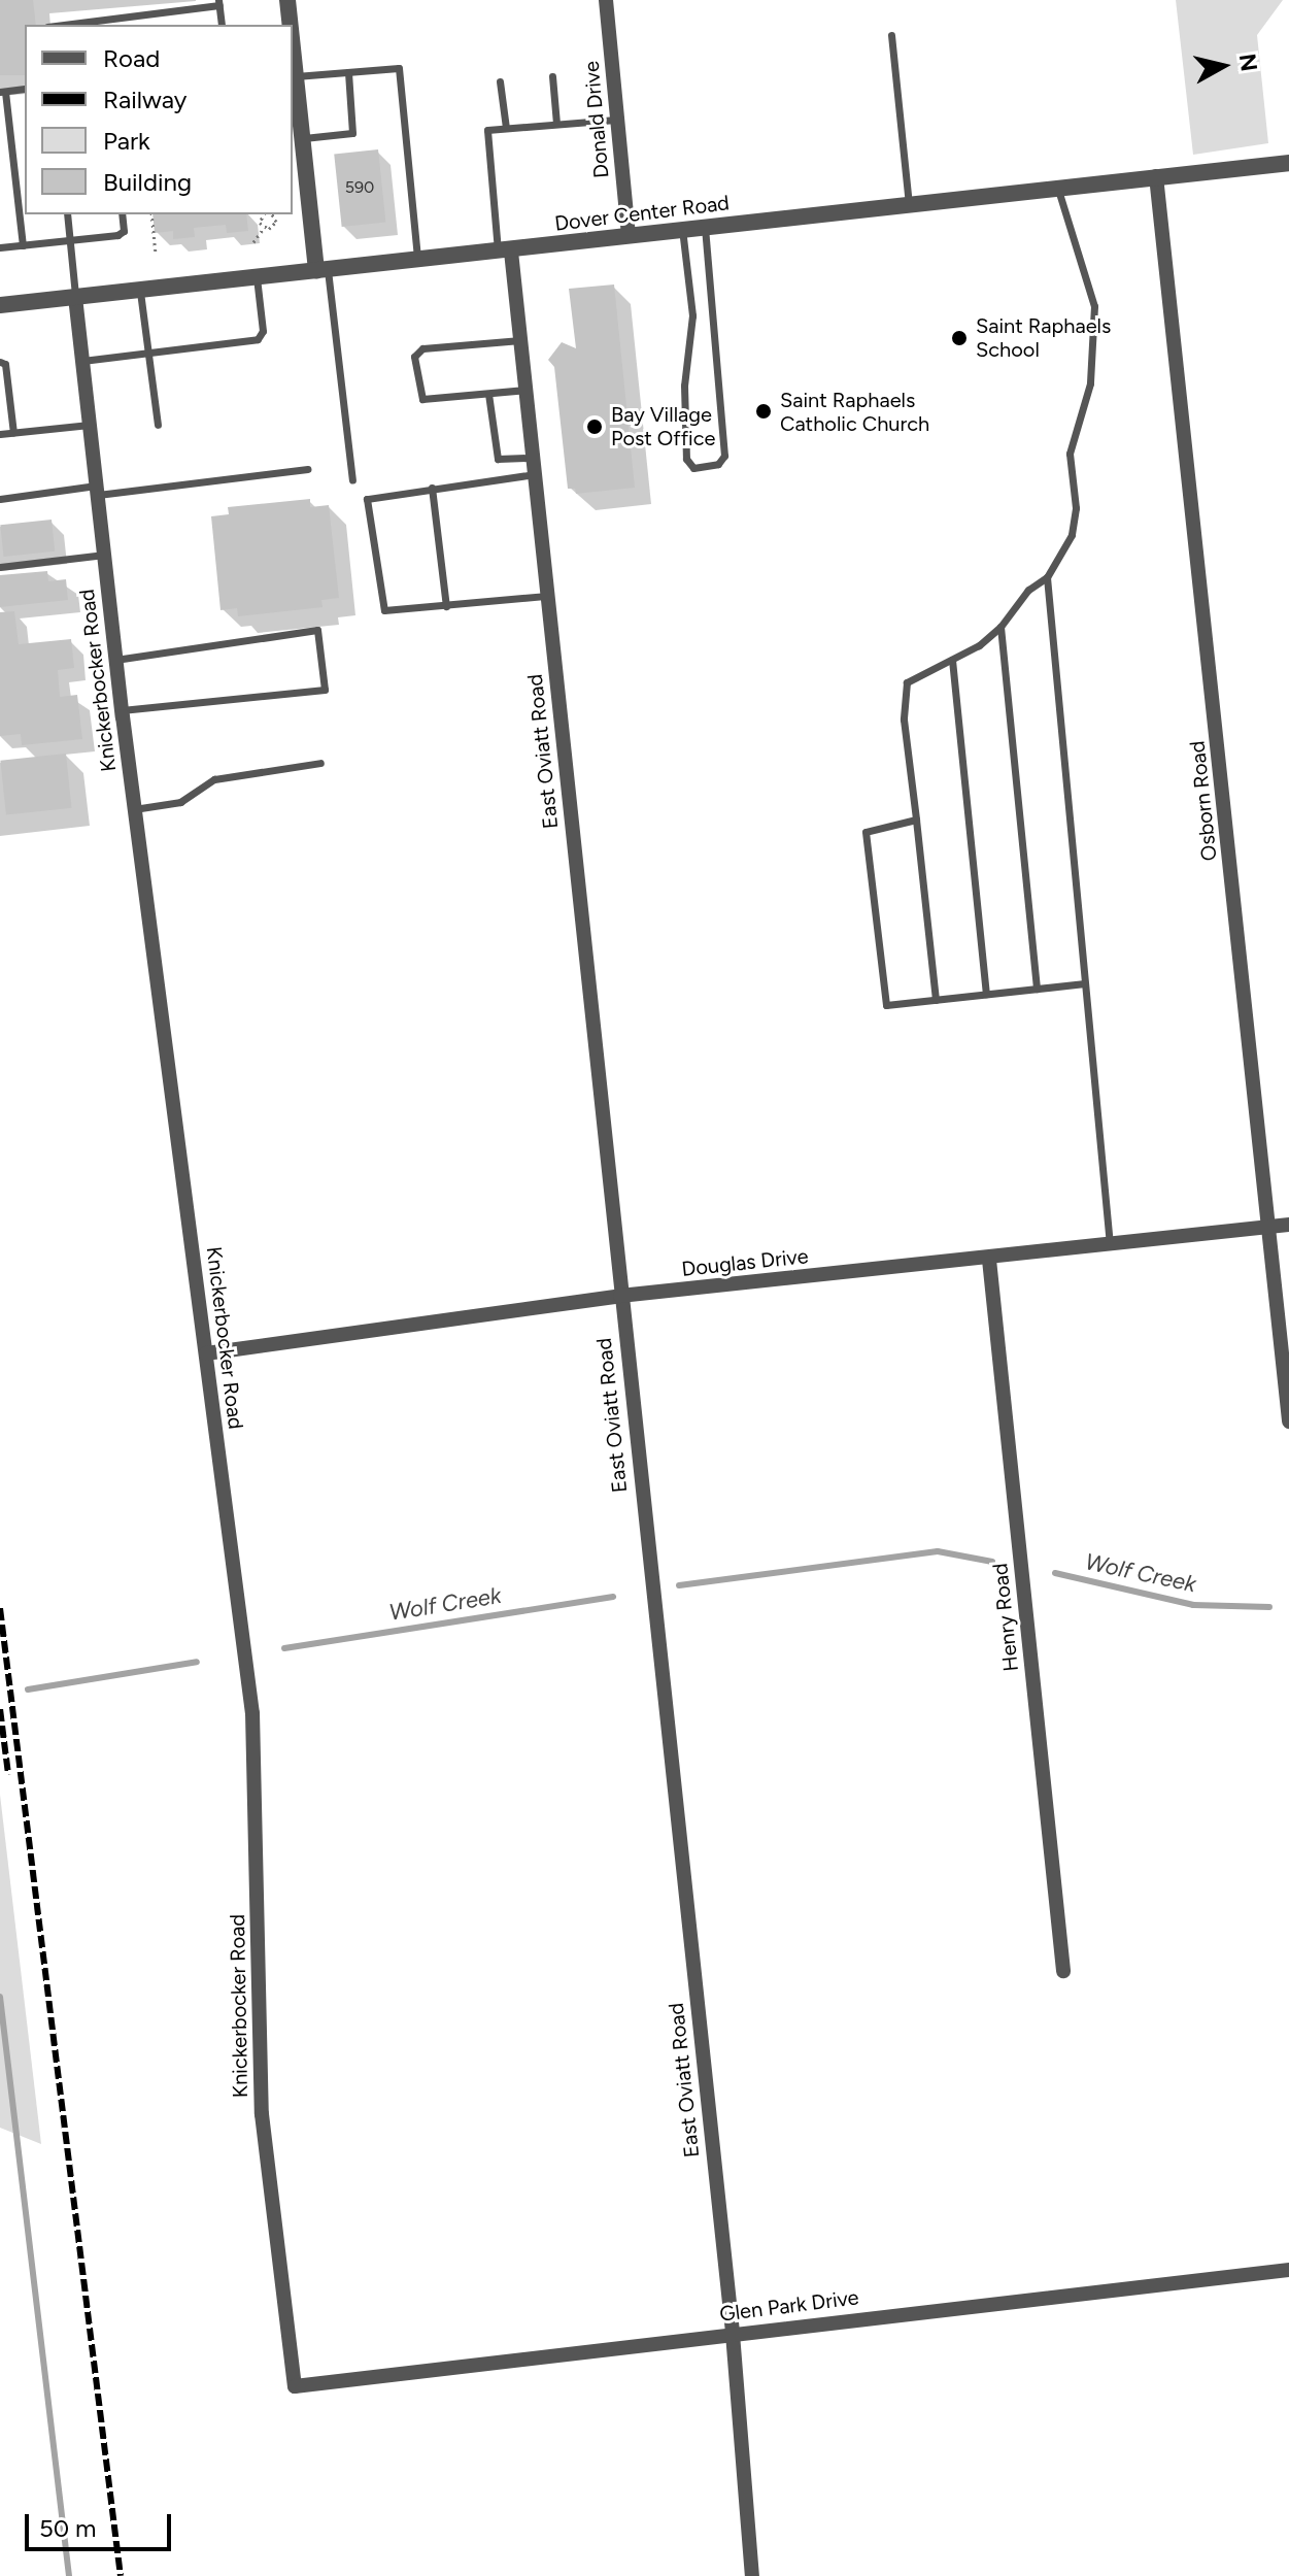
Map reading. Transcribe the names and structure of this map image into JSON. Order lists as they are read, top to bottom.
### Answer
{
  "streets": {
    "street": [
      "Donald Drive",
      "Dover Center Road",
      "Knickerbocker Road",
      "East Oviatt Road",
      "Osborn Road",
      "Douglas Drive",
      "Henry Road",
      "Glen Park Drive"
    ]
  },
  "crossings": [
    ["Donald Drive", "Dover Center Road"],
    ["Dover Center Road", "Knickerbocker Road"],
    ["Dover Center Road", "East Oviatt Road"],
    ["Dover Center Road", "Osborn Road"],
    ["Knickerbocker Road", "Douglas Drive"],
    ["Knickerbocker Road", "Glen Park Drive"],
    ["East Oviatt Road", "Douglas Drive"],
    ["East Oviatt Road", "Glen Park Drive"],
    ["Osborn Road", "Douglas Drive"],
    ["Douglas Drive", "Henry Road"]
  ],
  "water": ["Wolf Creek"],
  "places": ["Saint Raphaels School", "Saint Raphaels Catholic Church", "Bay Village Post Office"],
  "house_numbers": ["590"],
  "legend": [
    "Road",
    "Railway",
    "Park",
    "Building"
  ],
  "scale_bar": "50 m",
  "north": "right"
}
